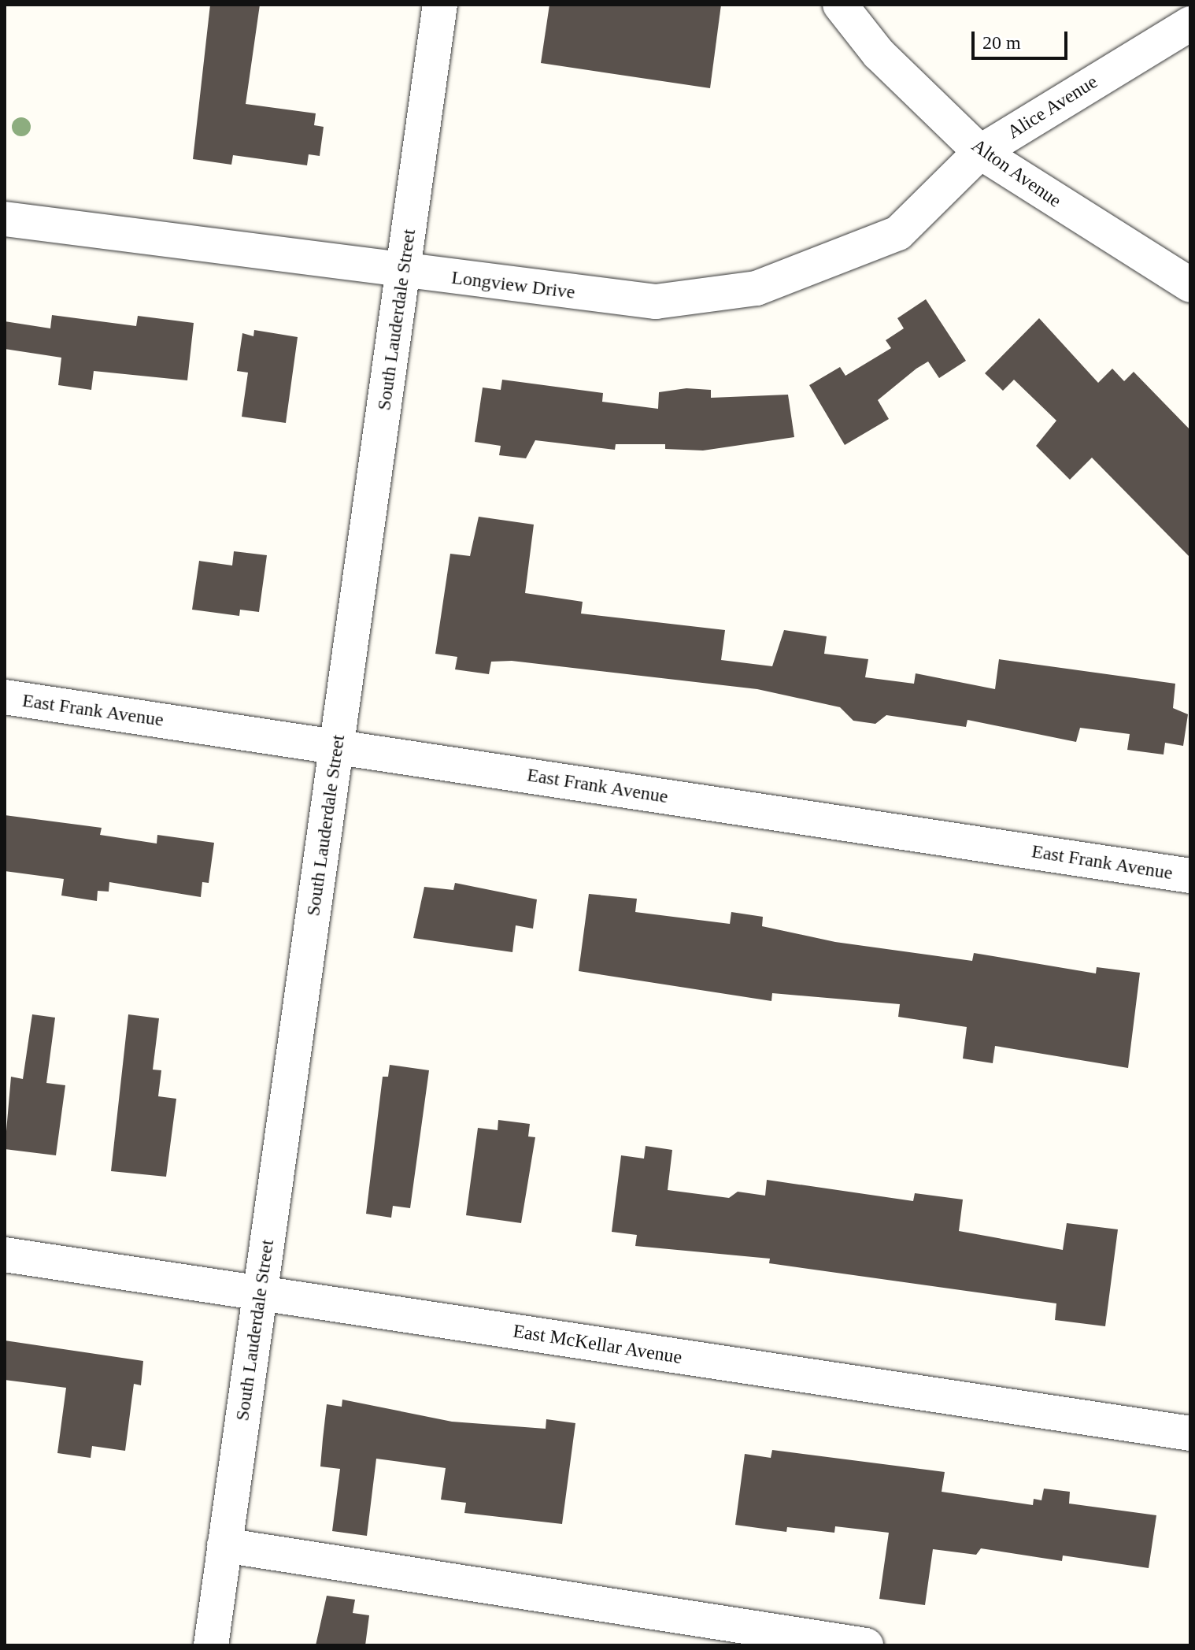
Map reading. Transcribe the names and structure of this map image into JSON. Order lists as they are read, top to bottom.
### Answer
{
  "streets": {
    "street": [
      "Alice Avenue",
      "Alton Avenue",
      "Longview Drive",
      "South Lauderdale Street",
      "East Frank Avenue",
      "East McKellar Avenue"
    ]
  },
  "crossings": [
    ["Alice Avenue", "Alton Avenue"],
    ["Alice Avenue", "Longview Drive"],
    ["Alton Avenue", "Longview Drive"],
    ["Longview Drive", "South Lauderdale Street"],
    ["South Lauderdale Street", "East Frank Avenue"],
    ["South Lauderdale Street", "East McKellar Avenue"]
  ],
  "scale_bar": "20 m"
}
